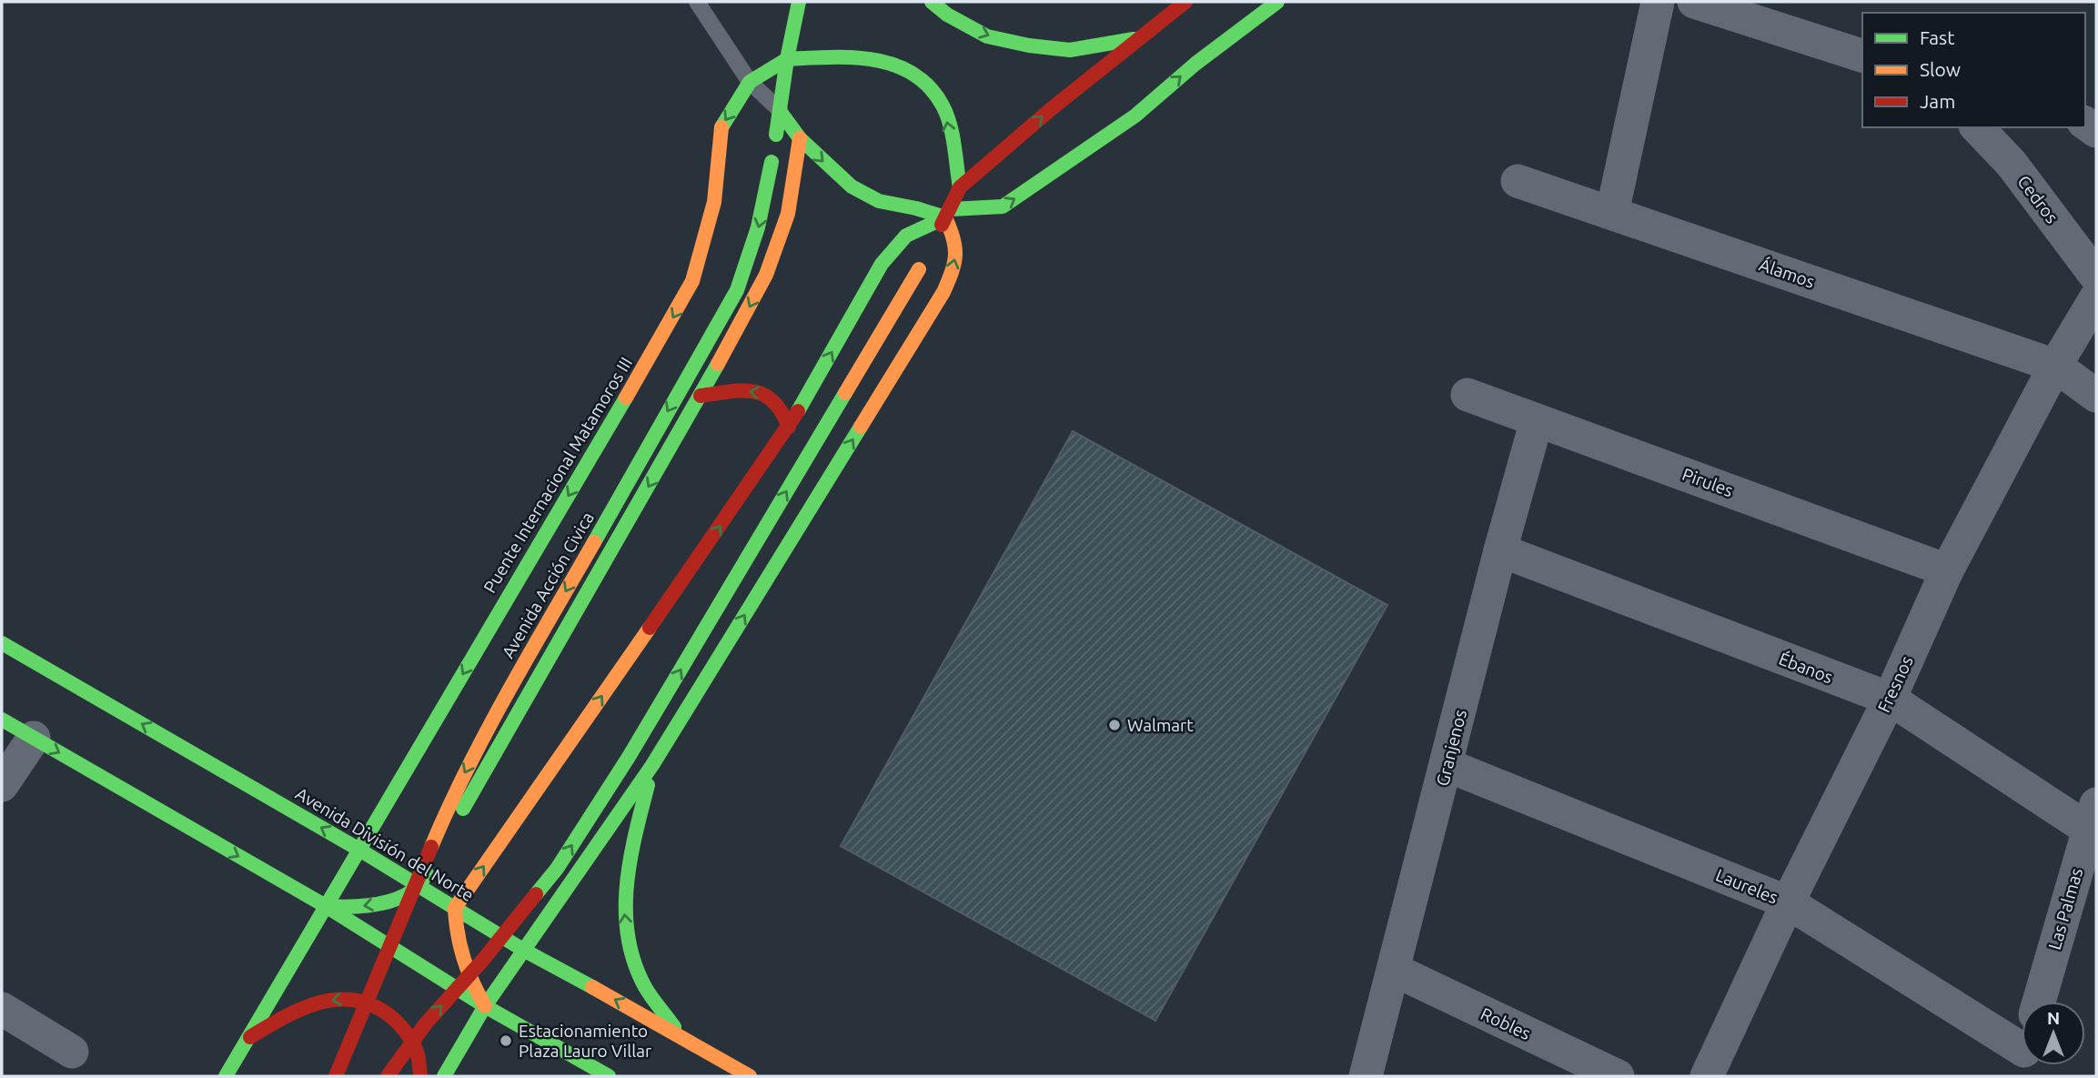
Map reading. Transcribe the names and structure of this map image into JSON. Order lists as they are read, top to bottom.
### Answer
{
  "streets": {
    "main road": ["Puente Internacional Matamoros III", "Avenida Acción Civica", "Avenida División del Norte"],
    "street": [
      "Cedros",
      "Álamos",
      "Pirules",
      "Ébanos",
      "Fresnos",
      "Granjenos",
      "Laureles",
      "Las Palmas",
      "Robles"
    ]
  },
  "crossings": [
    ["Álamos", "Fresnos"],
    ["Puente Internacional Matamoros III", "Avenida División del Norte"],
    ["Pirules", "Fresnos"],
    ["Pirules", "Granjenos"],
    ["Ébanos", "Fresnos"],
    ["Ébanos", "Granjenos"],
    ["Ébanos", "Las Palmas"],
    ["Fresnos", "Laureles"],
    ["Granjenos", "Laureles"],
    ["Granjenos", "Robles"]
  ],
  "places": ["Walmart", "Estacionamiento Plaza Lauro Villar"],
  "legend": ["Fast", "Slow", "Jam"],
  "north": "top"
}
